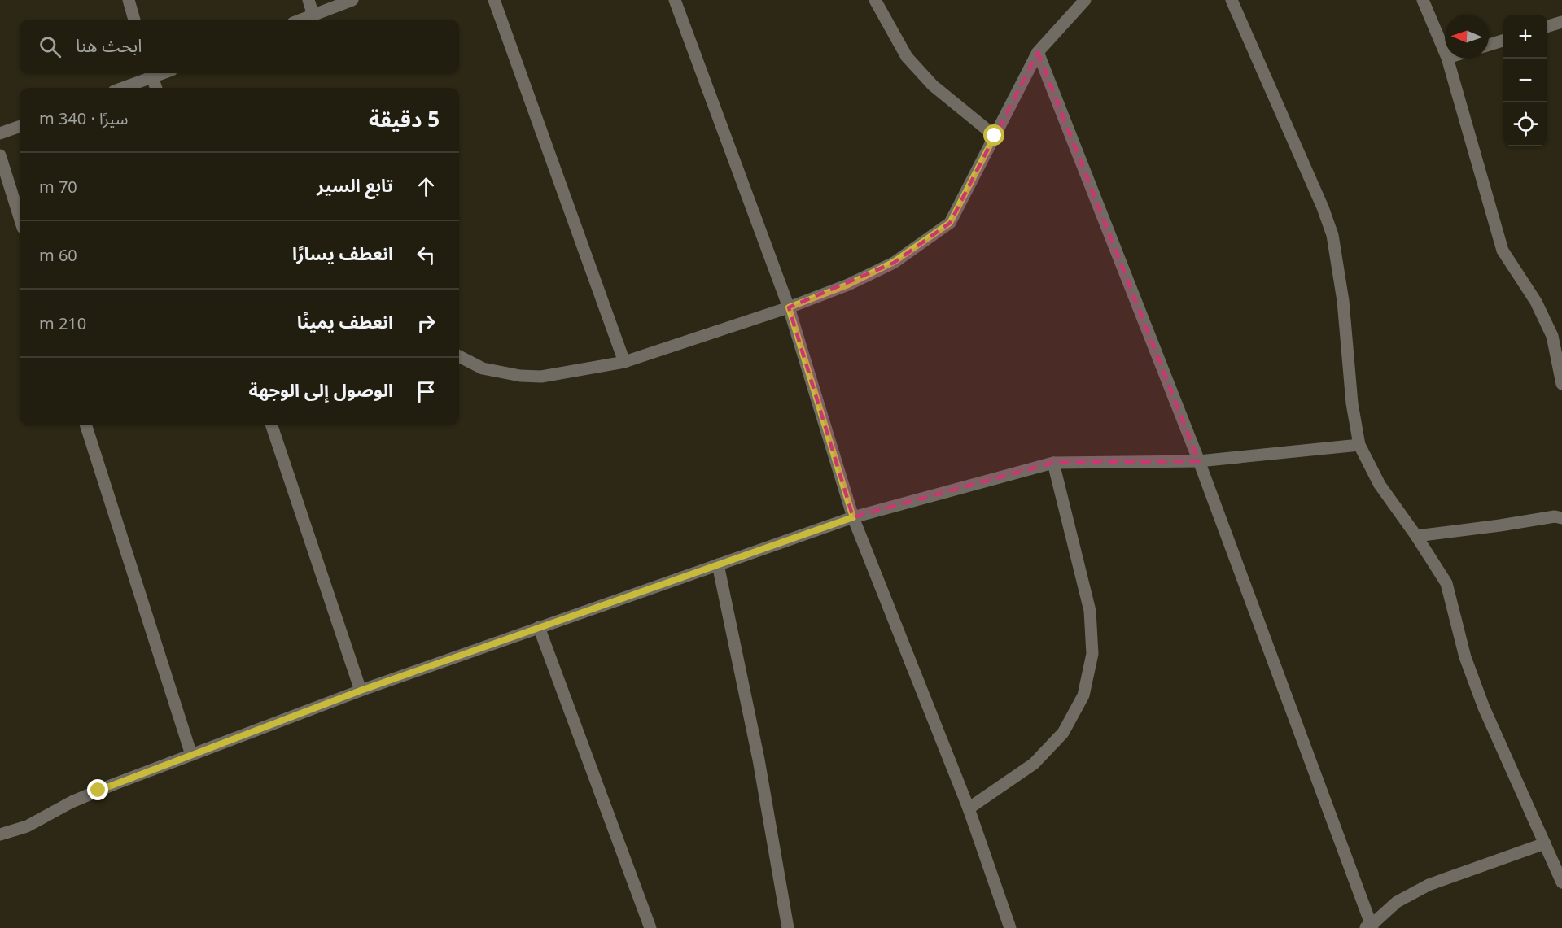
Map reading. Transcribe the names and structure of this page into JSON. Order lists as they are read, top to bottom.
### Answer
{
  "north": "left",
  "page": {
    "map_buttons": ["+", "−"],
    "search": "ابحث هنا",
    "heading": ["5 دقيقة", "سيرًا · 340 m"],
    "list": [
      ["تابع السير", "70 m"],
      ["انعطف يسارًا", "60 m"],
      ["انعطف يمينًا", "210 m"],
      "الوصول إلى الوجهة"
    ]
  }
}
